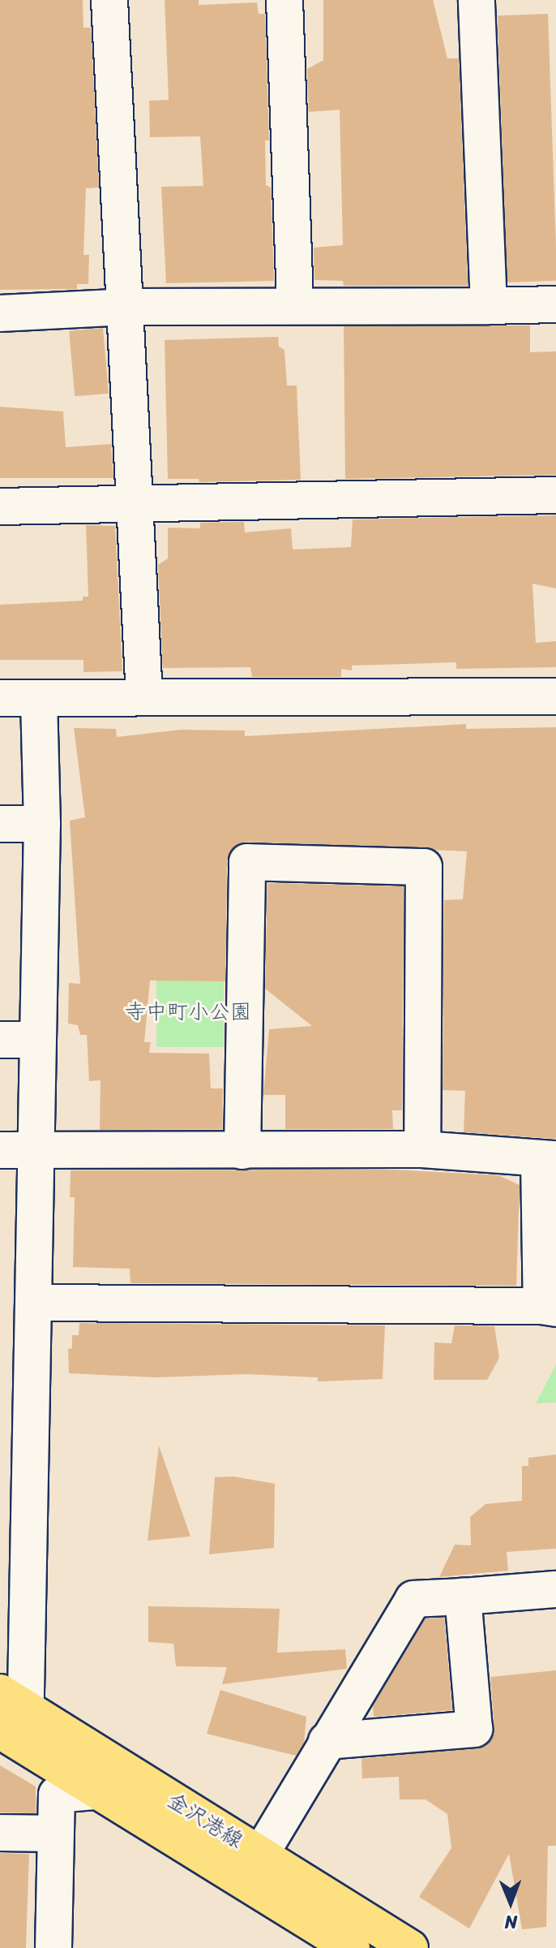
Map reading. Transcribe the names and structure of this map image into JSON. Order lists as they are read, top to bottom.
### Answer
{
  "streets": {
    "main road": ["金沢港線"]
  },
  "parks": ["寺中町小公園"],
  "north": "bottom"
}
